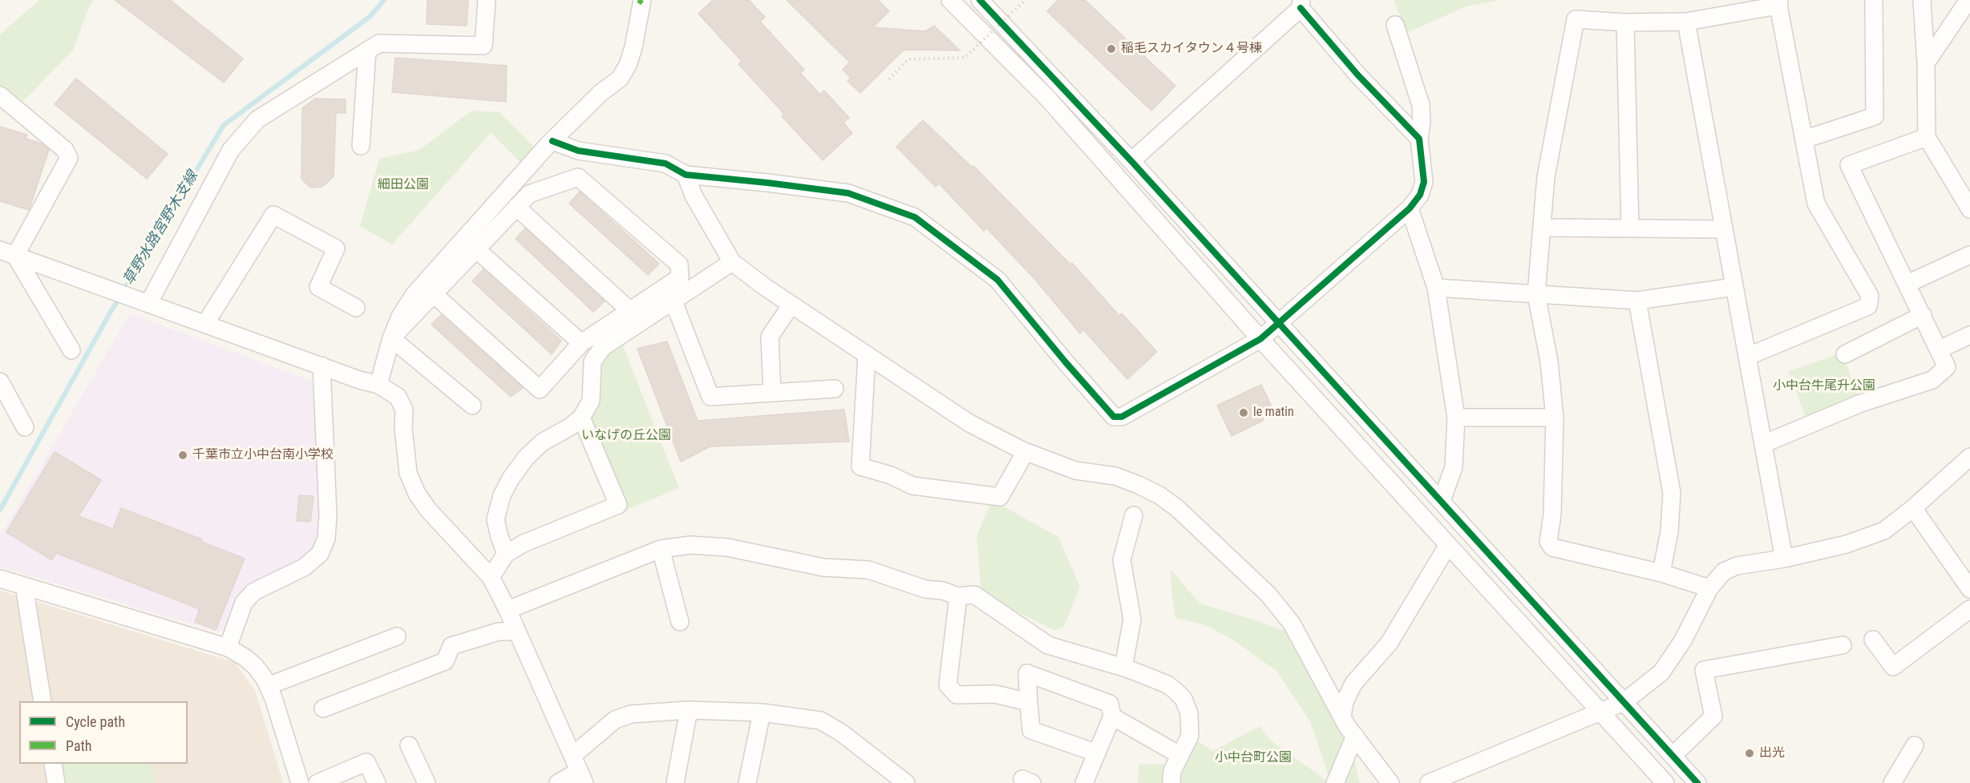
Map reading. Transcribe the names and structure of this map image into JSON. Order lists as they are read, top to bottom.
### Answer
{
  "water": ["草野水路宮野木支線"],
  "parks": [
    "細田公園",
    "小中台牛尾升公園",
    "いなげの丘公園",
    "小中台町公園"
  ],
  "places": [
    "稲毛スカイタウン４号棟",
    "le matin",
    "千葉市立小中台南小学校",
    "出光"
  ],
  "legend": ["Cycle path", "Path"]
}
